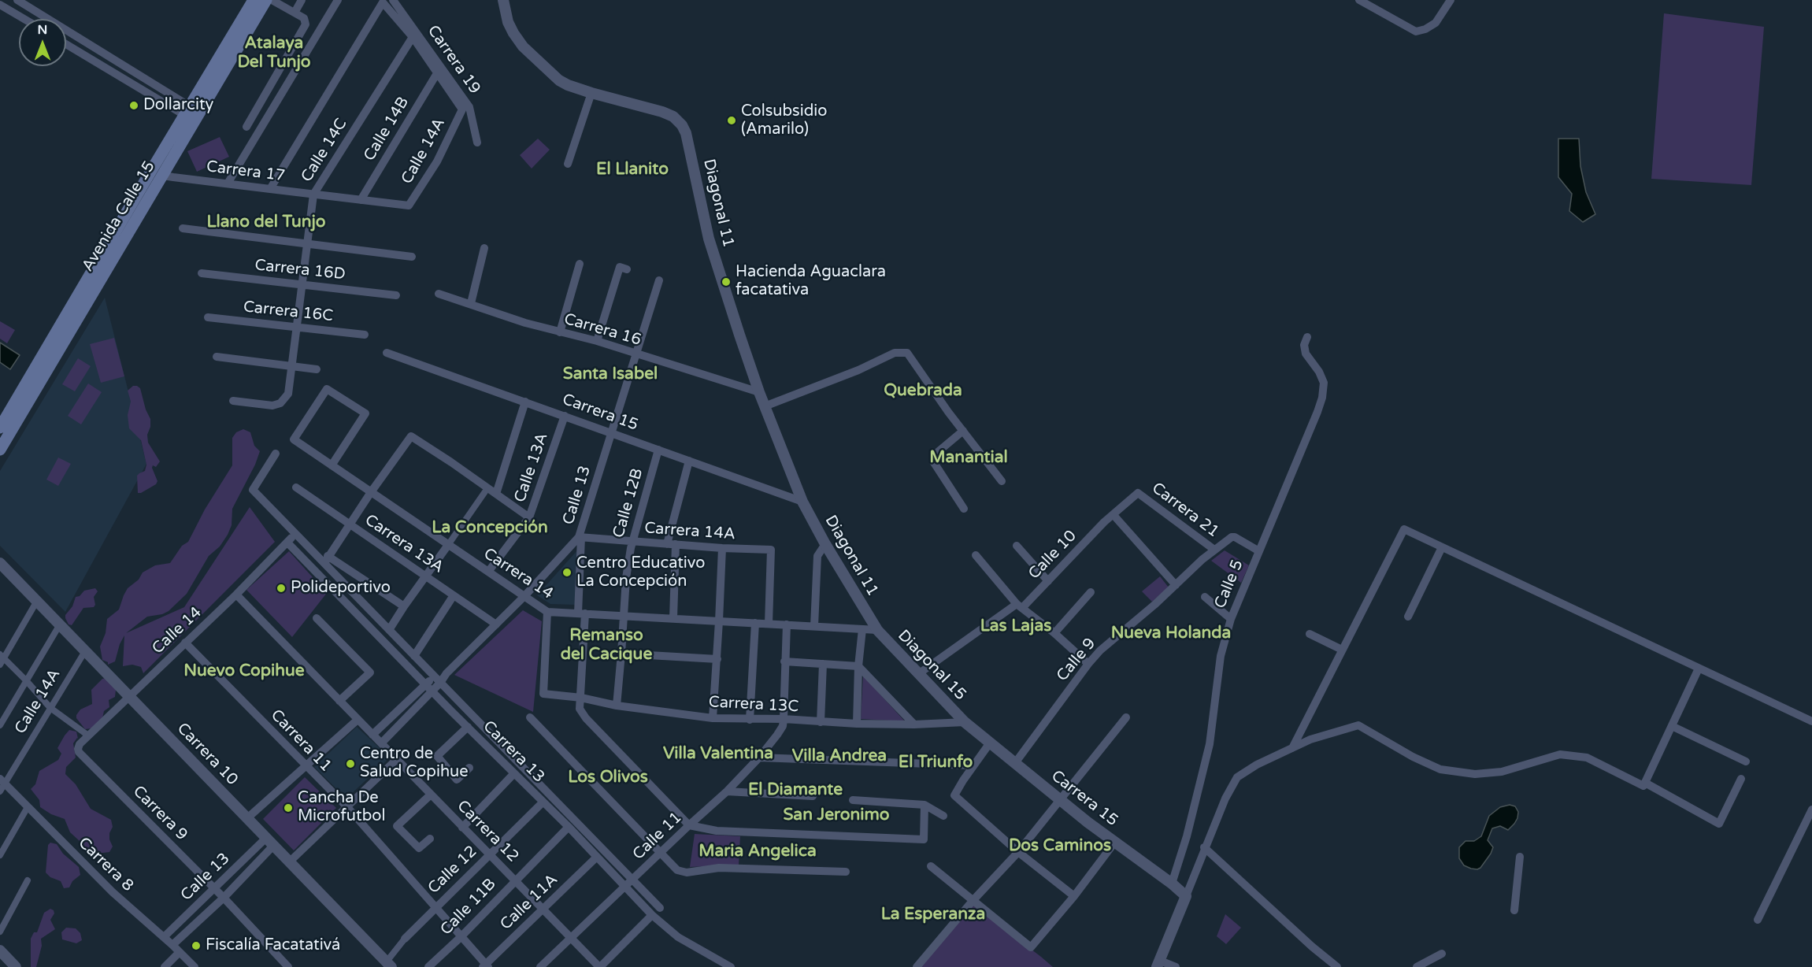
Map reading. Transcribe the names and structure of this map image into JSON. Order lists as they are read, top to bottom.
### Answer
{
  "streets": {
    "main road": ["Avenida Calle 15"],
    "street": [
      "Carrera 19",
      "Calle 14B",
      "Calle 14C",
      "Calle 14A",
      "Carrera 17",
      "Diagonal 11",
      "Carrera 16D",
      "Carrera 16C",
      "Carrera 16",
      "Carrera 15",
      "Calle 13A",
      "Calle 13",
      "Calle 12B",
      "Carrera 21",
      "Carrera 14A",
      "Carrera 13A",
      "Calle 10",
      "Carrera 14",
      "Calle 5",
      "Calle 14",
      "Calle 9",
      "Diagonal 15",
      "Carrera 13C",
      "Carrera 11",
      "Carrera 13",
      "Carrera 10",
      "Carrera 9",
      "Carrera 12",
      "Calle 11",
      "Carrera 8",
      "Calle 12",
      "Calle 11A",
      "Calle 11B"
    ]
  },
  "crossings": [
    ["Calle 14B", "Calle 14A"],
    ["Calle 14B", "Carrera 17"],
    ["Calle 14C", "Carrera 17"],
    ["Calle 14C", "Carrera 16D"],
    ["Calle 14C", "Carrera 16C"],
    ["Calle 14A", "Carrera 17"],
    ["Calle 14A", "Carrera 10"],
    ["Calle 14A", "Carrera 8"],
    ["Carrera 17", "Avenida Calle 15"],
    ["Diagonal 11", "Carrera 16"],
    ["Diagonal 11", "Carrera 15"],
    ["Diagonal 11", "Carrera 14"],
    ["Diagonal 11", "Diagonal 15"],
    ["Carrera 16", "Calle 13"],
    ["Carrera 15", "Calle 13A"],
    ["Carrera 15", "Calle 13"],
    ["Carrera 15", "Calle 12B"],
    ["Carrera 15", "Calle 5"],
    ["Carrera 15", "Calle 9"],
    ["Carrera 15", "Diagonal 15"],
    ["Carrera 15", "Carrera 13C"],
    ["Calle 13A", "Carrera 14"],
    ["Calle 13", "Carrera 14A"],
    ["Calle 13", "Carrera 13A"],
    ["Calle 13", "Carrera 14"],
    ["Calle 13", "Carrera 13"],
    ["Calle 13", "Carrera 10"],
    ["Calle 13", "Carrera 9"],
    ["Calle 13", "Carrera 12"],
    ["Calle 13", "Carrera 8"],
    ["Calle 12B", "Carrera 14A"],
    ["Calle 12B", "Carrera 14"],
    ["Calle 12B", "Carrera 13C"],
    ["Carrera 21", "Calle 10"],
    ["Carrera 21", "Calle 9"],
    ["Carrera 14A", "Carrera 14"],
    ["Carrera 14", "Diagonal 15"],
    ["Carrera 14", "Carrera 13C"],
    ["Calle 5", "Calle 9"],
    ["Calle 14", "Carrera 11"],
    ["Calle 14", "Carrera 13"],
    ["Calle 14", "Carrera 10"],
    ["Calle 14", "Carrera 9"],
    ["Calle 14", "Carrera 12"],
    ["Diagonal 15", "Carrera 13C"],
    ["Carrera 13C", "Calle 11"],
    ["Carrera 11", "Calle 12"],
    ["Carrera 11", "Calle 11A"],
    ["Carrera 11", "Calle 11B"],
    ["Carrera 13", "Calle 11"],
    ["Carrera 13", "Calle 12"],
    ["Carrera 13", "Calle 11A"],
    ["Carrera 13", "Calle 11B"],
    ["Carrera 10", "Calle 12"],
    ["Carrera 12", "Calle 11"],
    ["Carrera 12", "Calle 12"],
    ["Carrera 12", "Calle 11A"],
    ["Carrera 12", "Calle 11B"]
  ],
  "districts": [
    "Atalaya Del Tunjo",
    "El Llanito",
    "Llano del Tunjo",
    "Santa Isabel",
    "Quebrada",
    "Manantial",
    "La Concepción",
    "Las Lajas",
    "Nueva Holanda",
    "Remanso del Cacique",
    "Nuevo Copihue",
    "Villa Valentina",
    "Villa Andrea",
    "El Triunfo",
    "Los Olivos",
    "El Diamante",
    "San Jeronimo",
    "Dos Caminos",
    "Maria Angelica",
    "La Esperanza"
  ],
  "places": [
    "Dollarcity",
    "Colsubsidio (Amarilo)",
    "Hacienda Aguaclara facatativa",
    "Centro Educativo La Concepción",
    "Polideportivo",
    "Centro de Salud Copihue",
    "Cancha De Microfutbol",
    "Fiscalía Facatativá"
  ],
  "north": "top"
}
